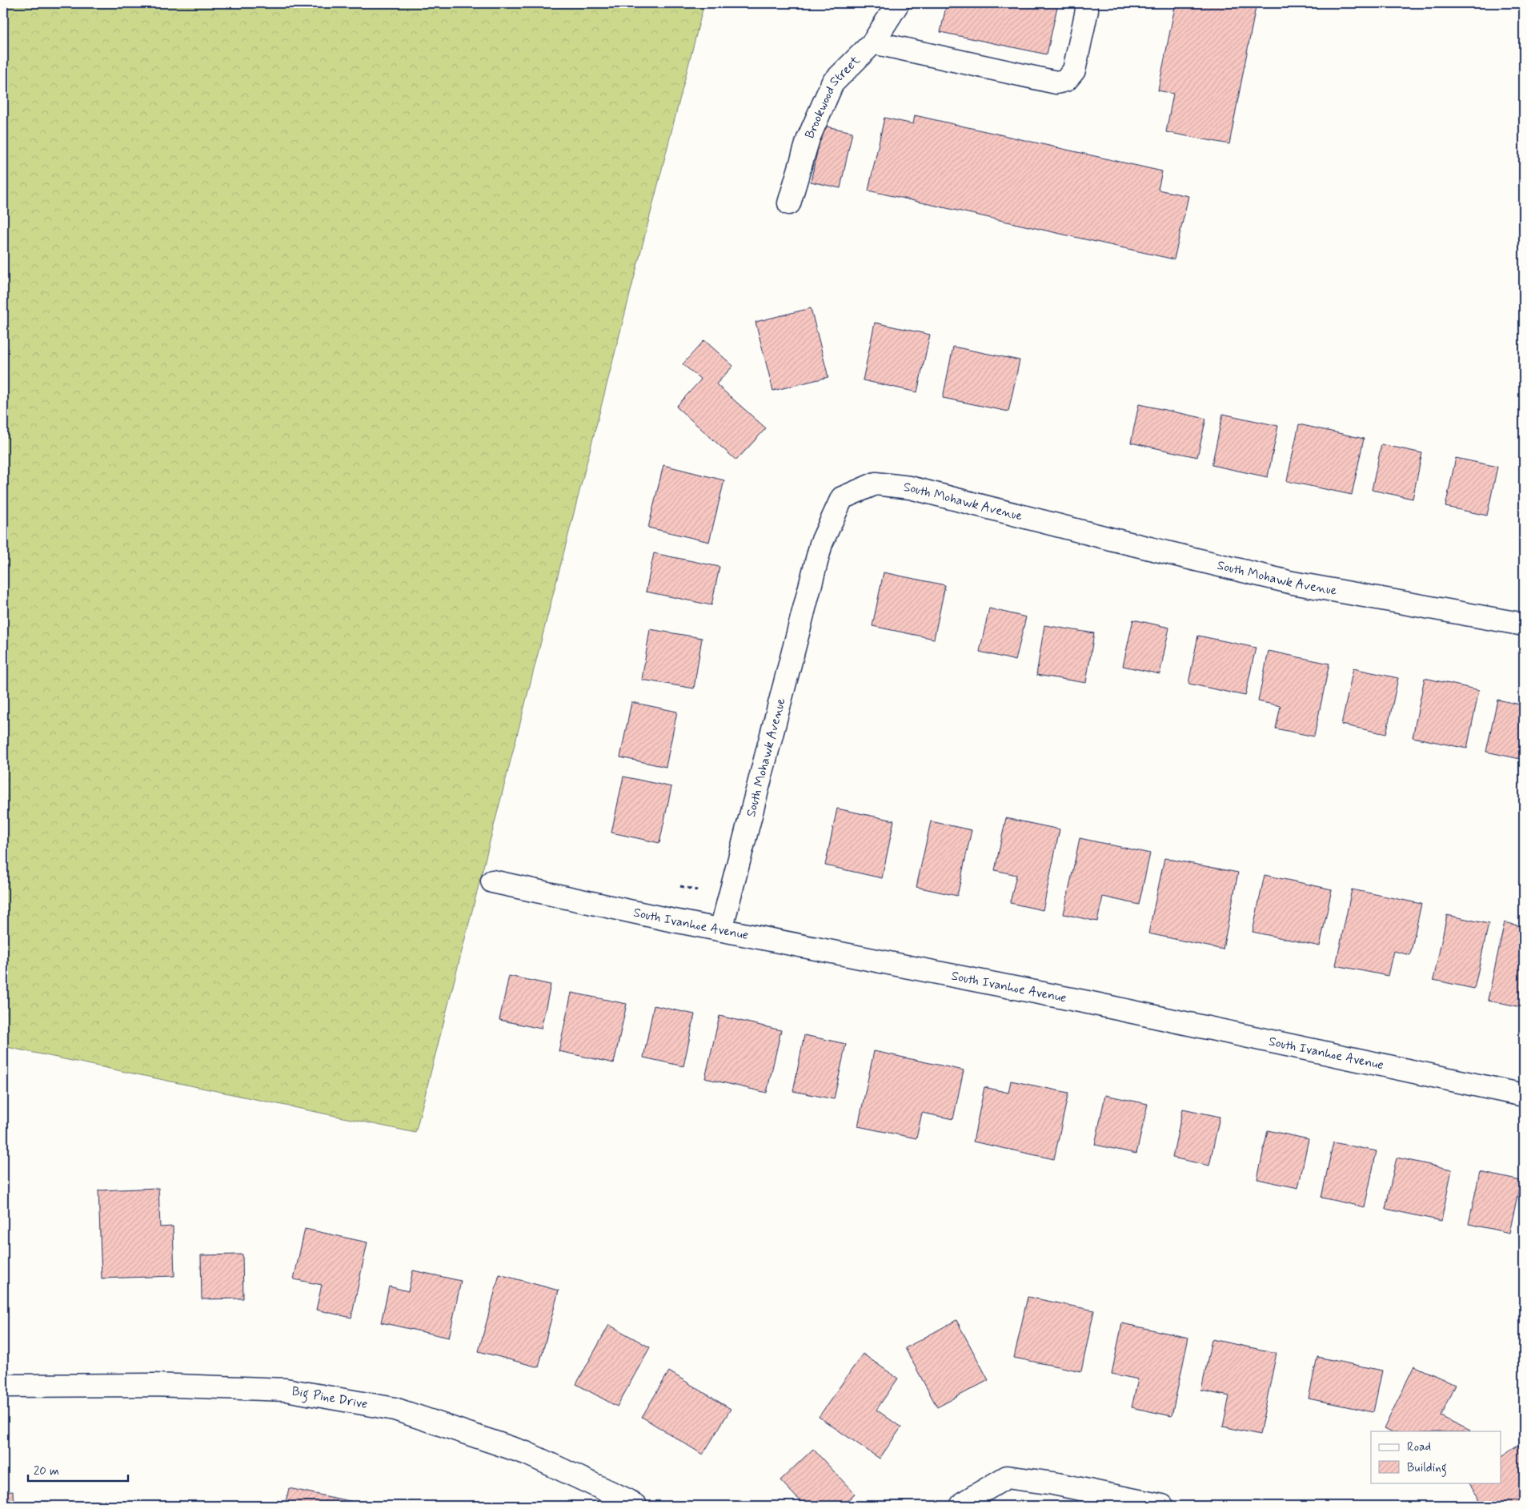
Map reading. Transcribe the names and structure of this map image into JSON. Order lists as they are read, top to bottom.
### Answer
{
  "streets": {
    "street": [
      "Brookwood Street",
      "South Mohawk Avenue",
      "South Ivanhoe Avenue",
      "Big Pine Drive"
    ]
  },
  "crossings": [
    ["South Mohawk Avenue", "South Ivanhoe Avenue"]
  ],
  "legend": ["Road", "Building"],
  "scale_bar": "20 m"
}
